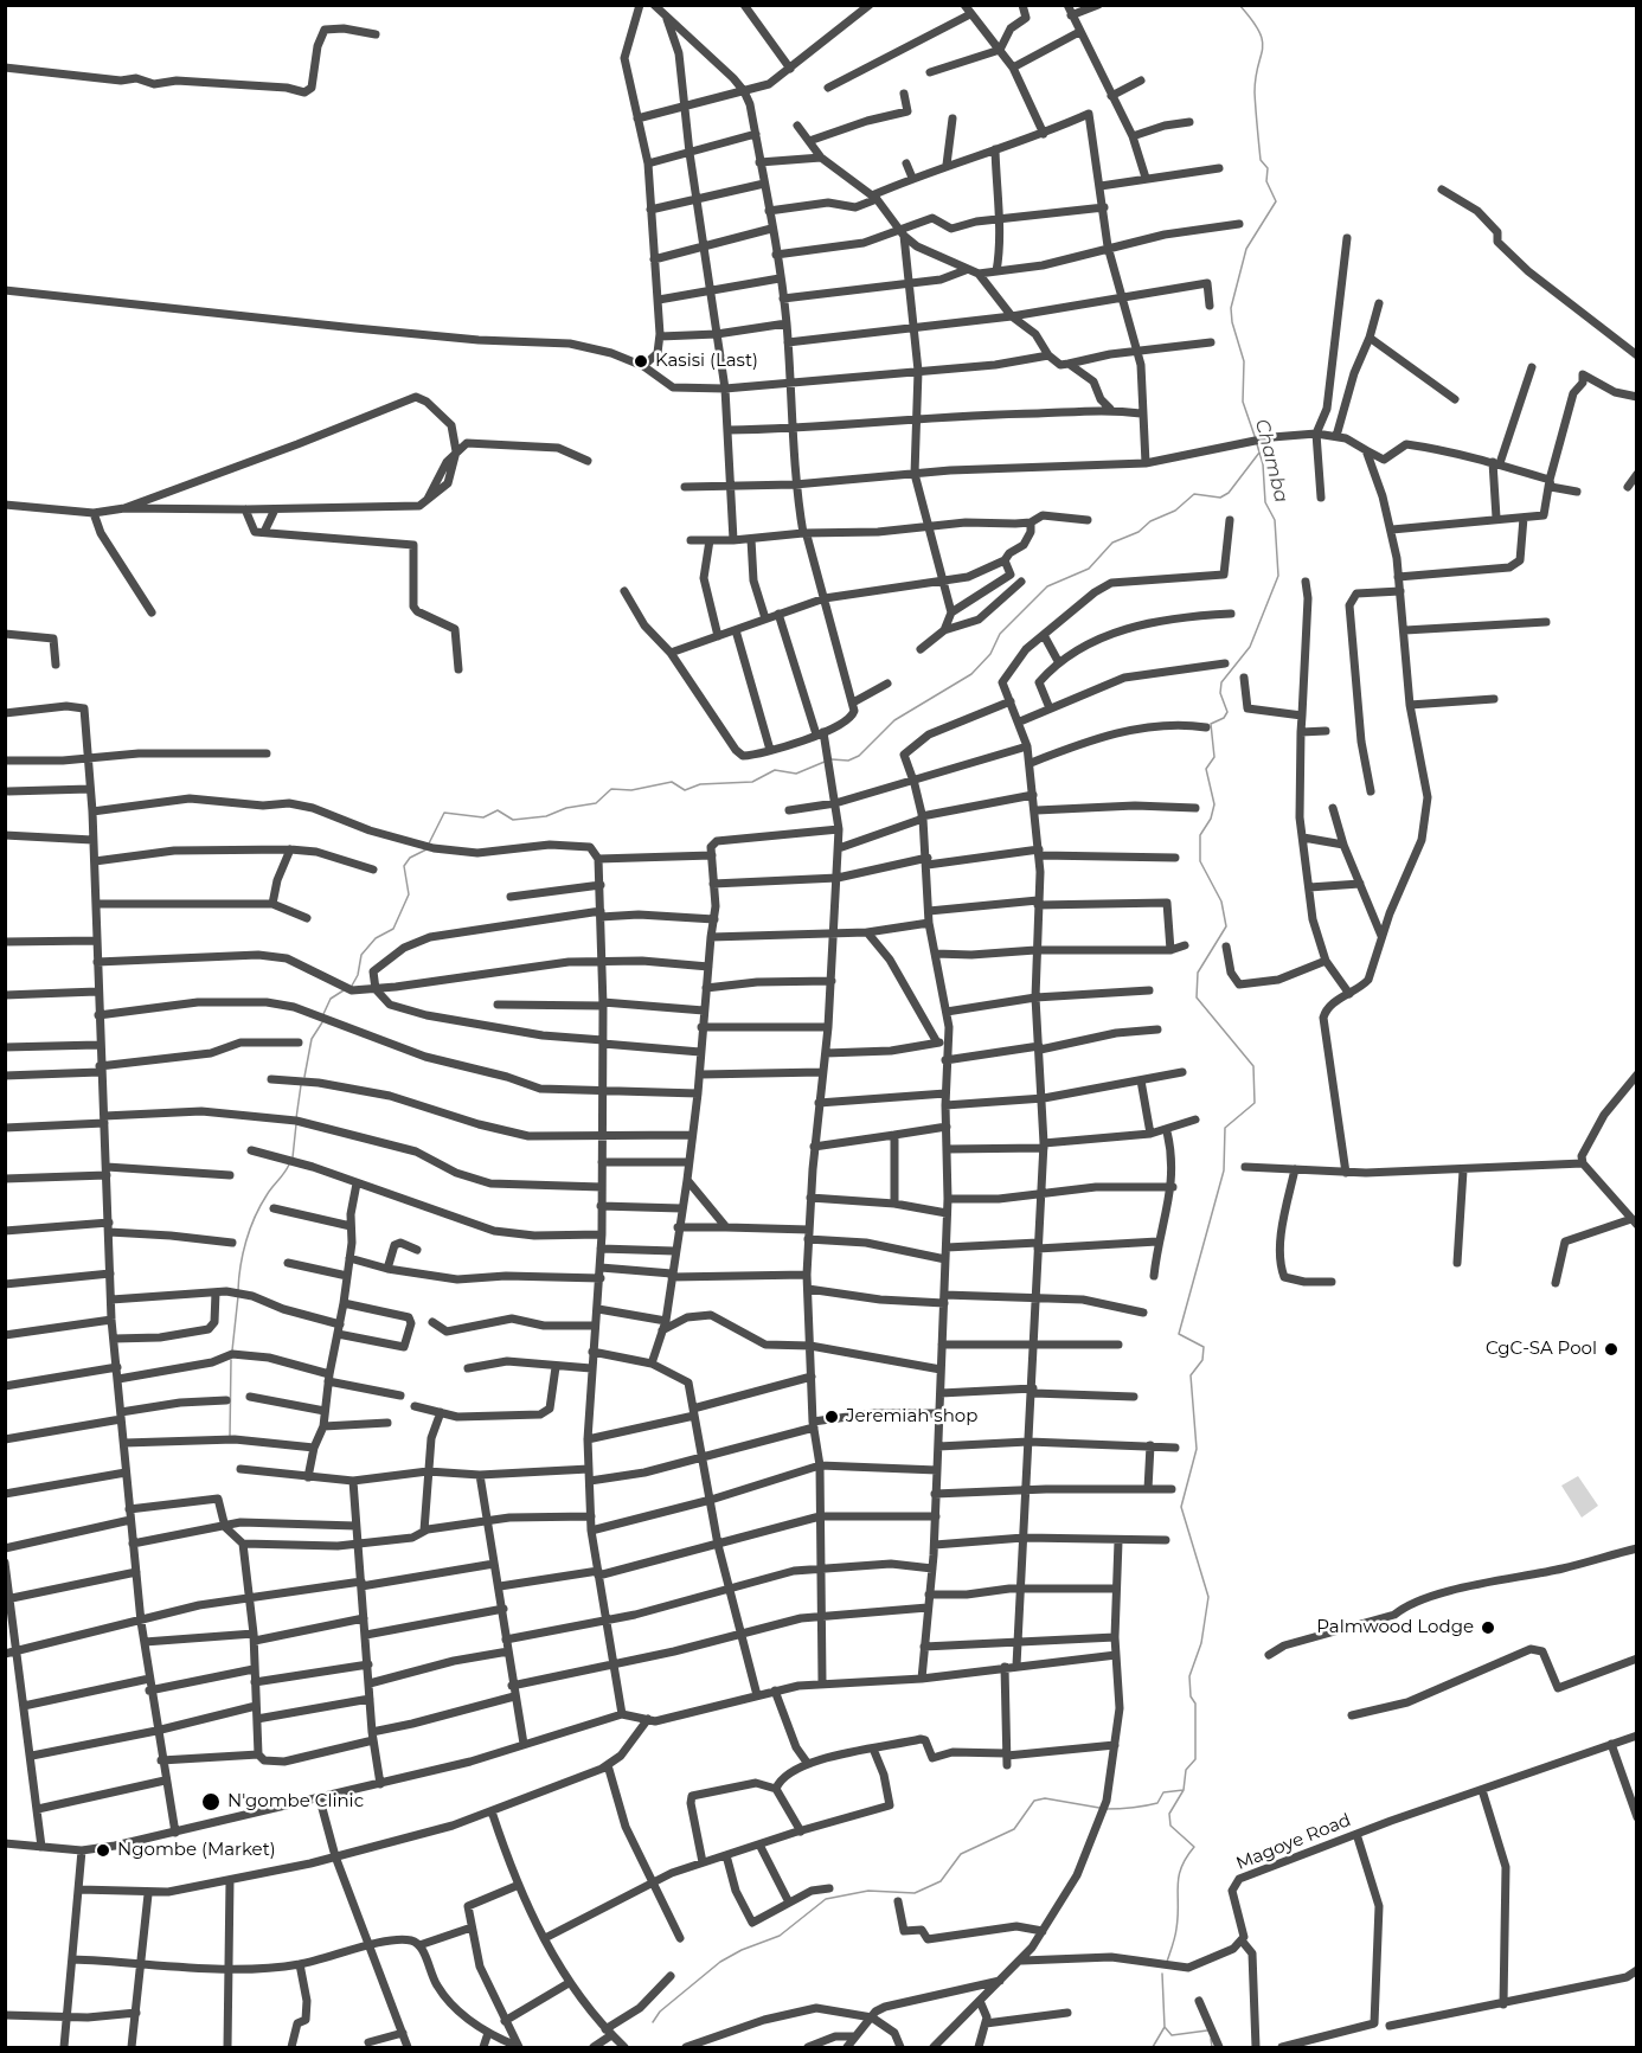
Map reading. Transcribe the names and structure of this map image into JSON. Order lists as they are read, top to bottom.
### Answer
{
  "streets": {
    "street": ["Magoye Road"]
  },
  "water": ["Chamba"],
  "places": [
    "Kasisi (Last)",
    "CgC-SA Pool",
    "Jeremiah shop",
    "Palmwood Lodge",
    "N'gombe Clinic",
    "Ngombe (Market)"
  ]
}
